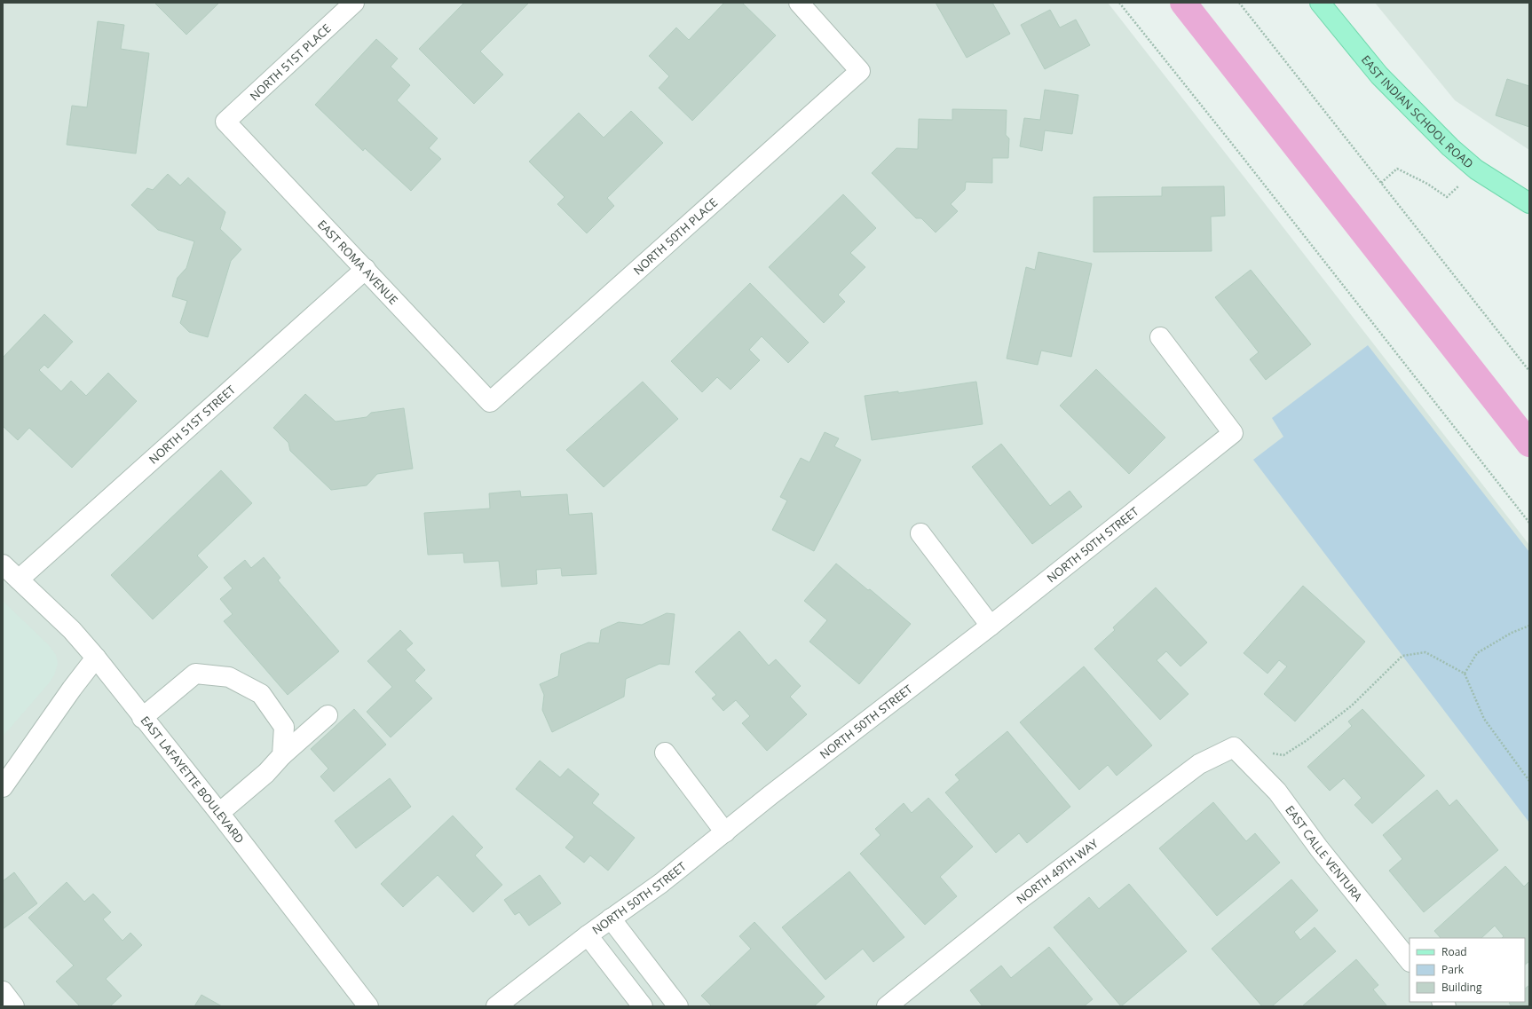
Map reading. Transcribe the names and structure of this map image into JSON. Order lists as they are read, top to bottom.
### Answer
{
  "streets": {
    "main road": ["EAST INDIAN SCHOOL ROAD"],
    "street": [
      "NORTH 51ST PLACE",
      "NORTH 50TH PLACE",
      "EAST ROMA AVENUE",
      "NORTH 51ST STREET",
      "NORTH 50TH STREET",
      "EAST LAFAYETTE BOULEVARD",
      "EAST CALLE VENTURA",
      "NORTH 49TH WAY"
    ]
  },
  "crossings": [
    ["NORTH 51ST PLACE", "EAST ROMA AVENUE"],
    ["NORTH 50TH PLACE", "EAST ROMA AVENUE"],
    ["EAST ROMA AVENUE", "NORTH 51ST STREET"],
    ["NORTH 51ST STREET", "EAST LAFAYETTE BOULEVARD"],
    ["EAST CALLE VENTURA", "NORTH 49TH WAY"]
  ],
  "legend": ["Road", "Park", "Building"]
}
